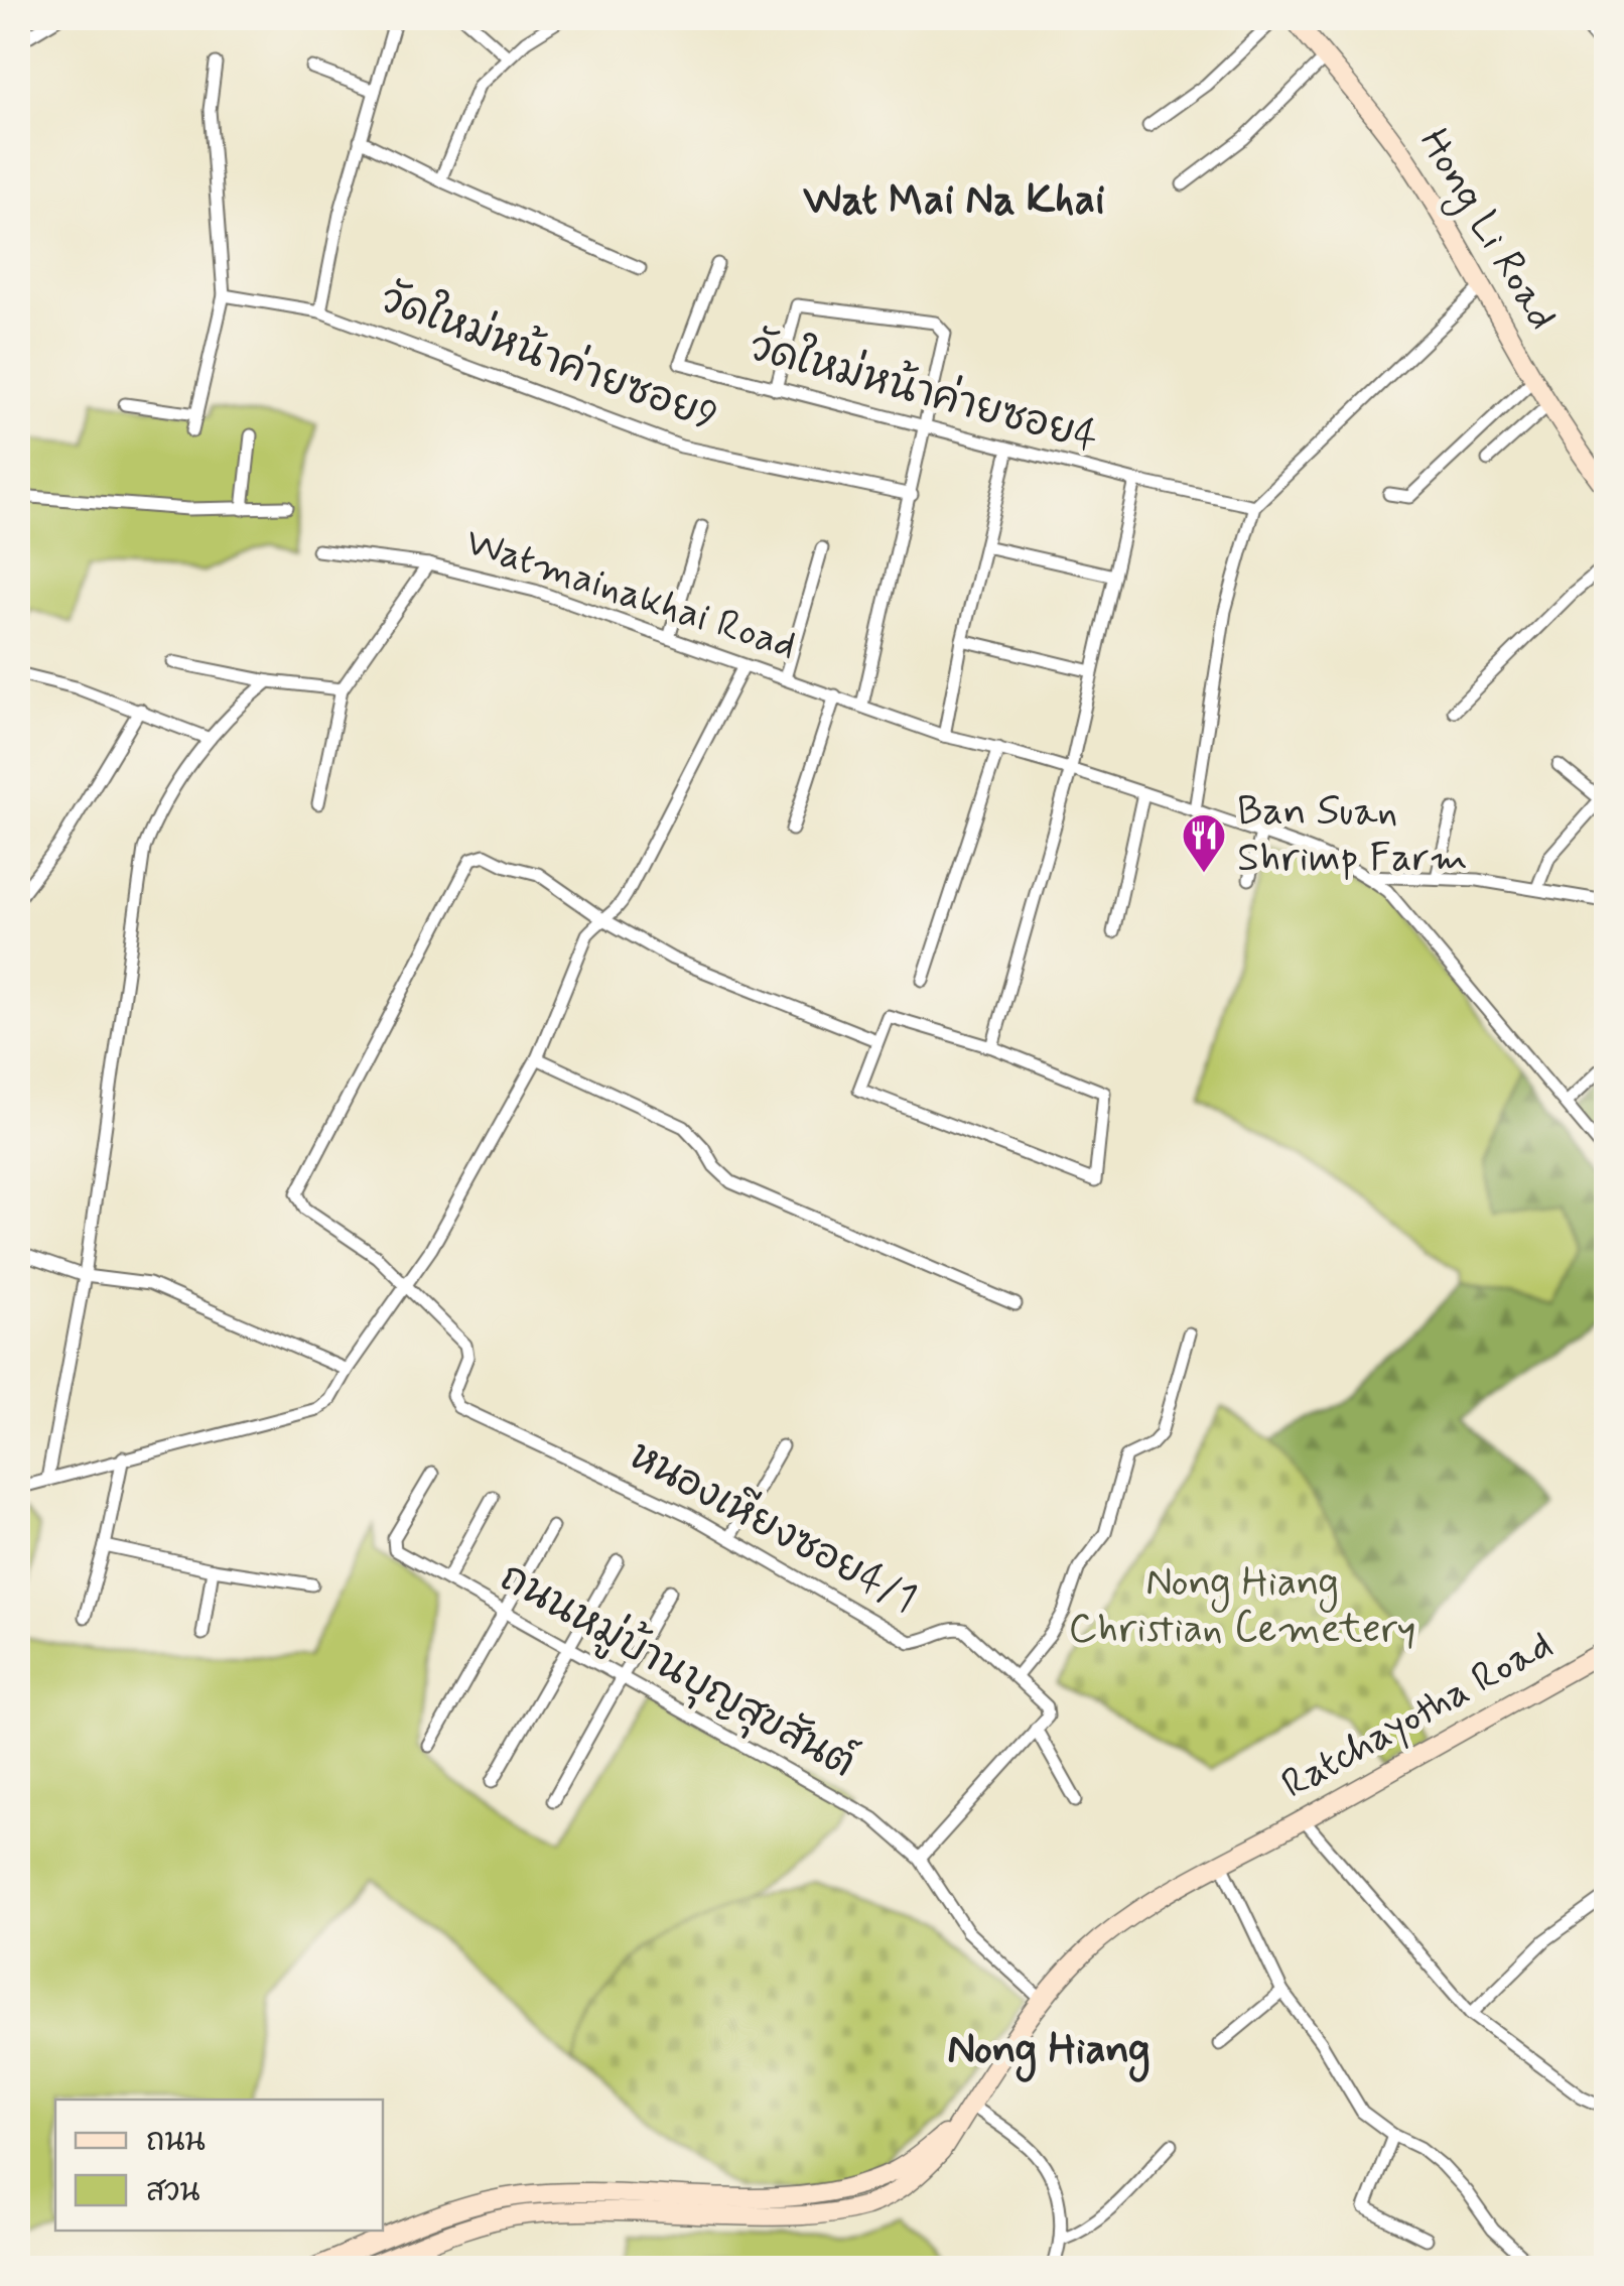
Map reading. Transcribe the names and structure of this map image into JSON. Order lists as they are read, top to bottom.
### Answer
{
  "streets": {
    "main road": ["Hong Li Road", "Ratchayotha Road"],
    "street": [
      "วัดใหม่หน้าค่ายซอย9",
      "วัดใหม่หน้าค่ายซอย4",
      "Watmainakhai Road",
      "หนองเหียงซอย4/1",
      "ถนนหมู่บ้านบุญสุขสันต์"
    ]
  },
  "crossings": [
    ["ถนนหมู่บ้านบุญสุขสันต์", "Ratchayotha Road"]
  ],
  "districts": ["Wat Mai Na Khai", "Nong Hiang"],
  "parks": ["Nong Hiang Christian Cemetery"],
  "places": {
    "restaurant": ["Ban Suan Shrimp Farm"]
  },
  "legend": ["ถนน", "สวน"]
}
